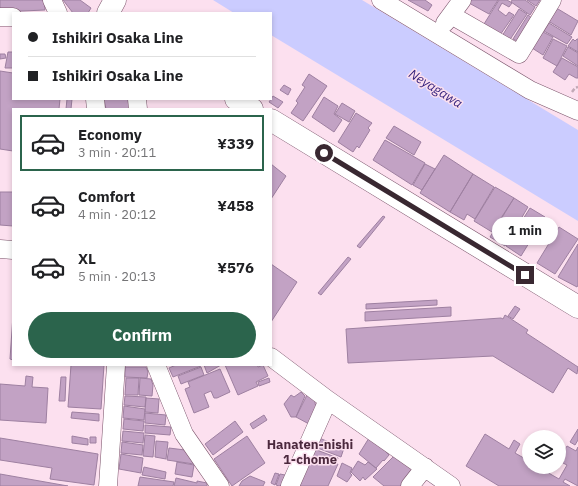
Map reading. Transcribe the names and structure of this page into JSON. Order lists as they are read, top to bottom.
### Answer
{
  "districts": ["Hanaten-nishi 1-chome"],
  "water": ["Neyagawa"],
  "page": {
    "banner": ["Ishikiri Osaka Line", "Ishikiri Osaka Line"],
    "list": [
      {
        "name": "Economy",
        "note": "3 min · 20:11",
        "value": "¥339"
      },
      {
        "name": "Comfort",
        "note": "4 min · 20:12",
        "value": "¥458"
      },
      {
        "name": "XL",
        "note": "5 min · 20:13",
        "value": "¥576"
      }
    ],
    "bubble": "1 min",
    "buttons": "Confirm"
  }
}
